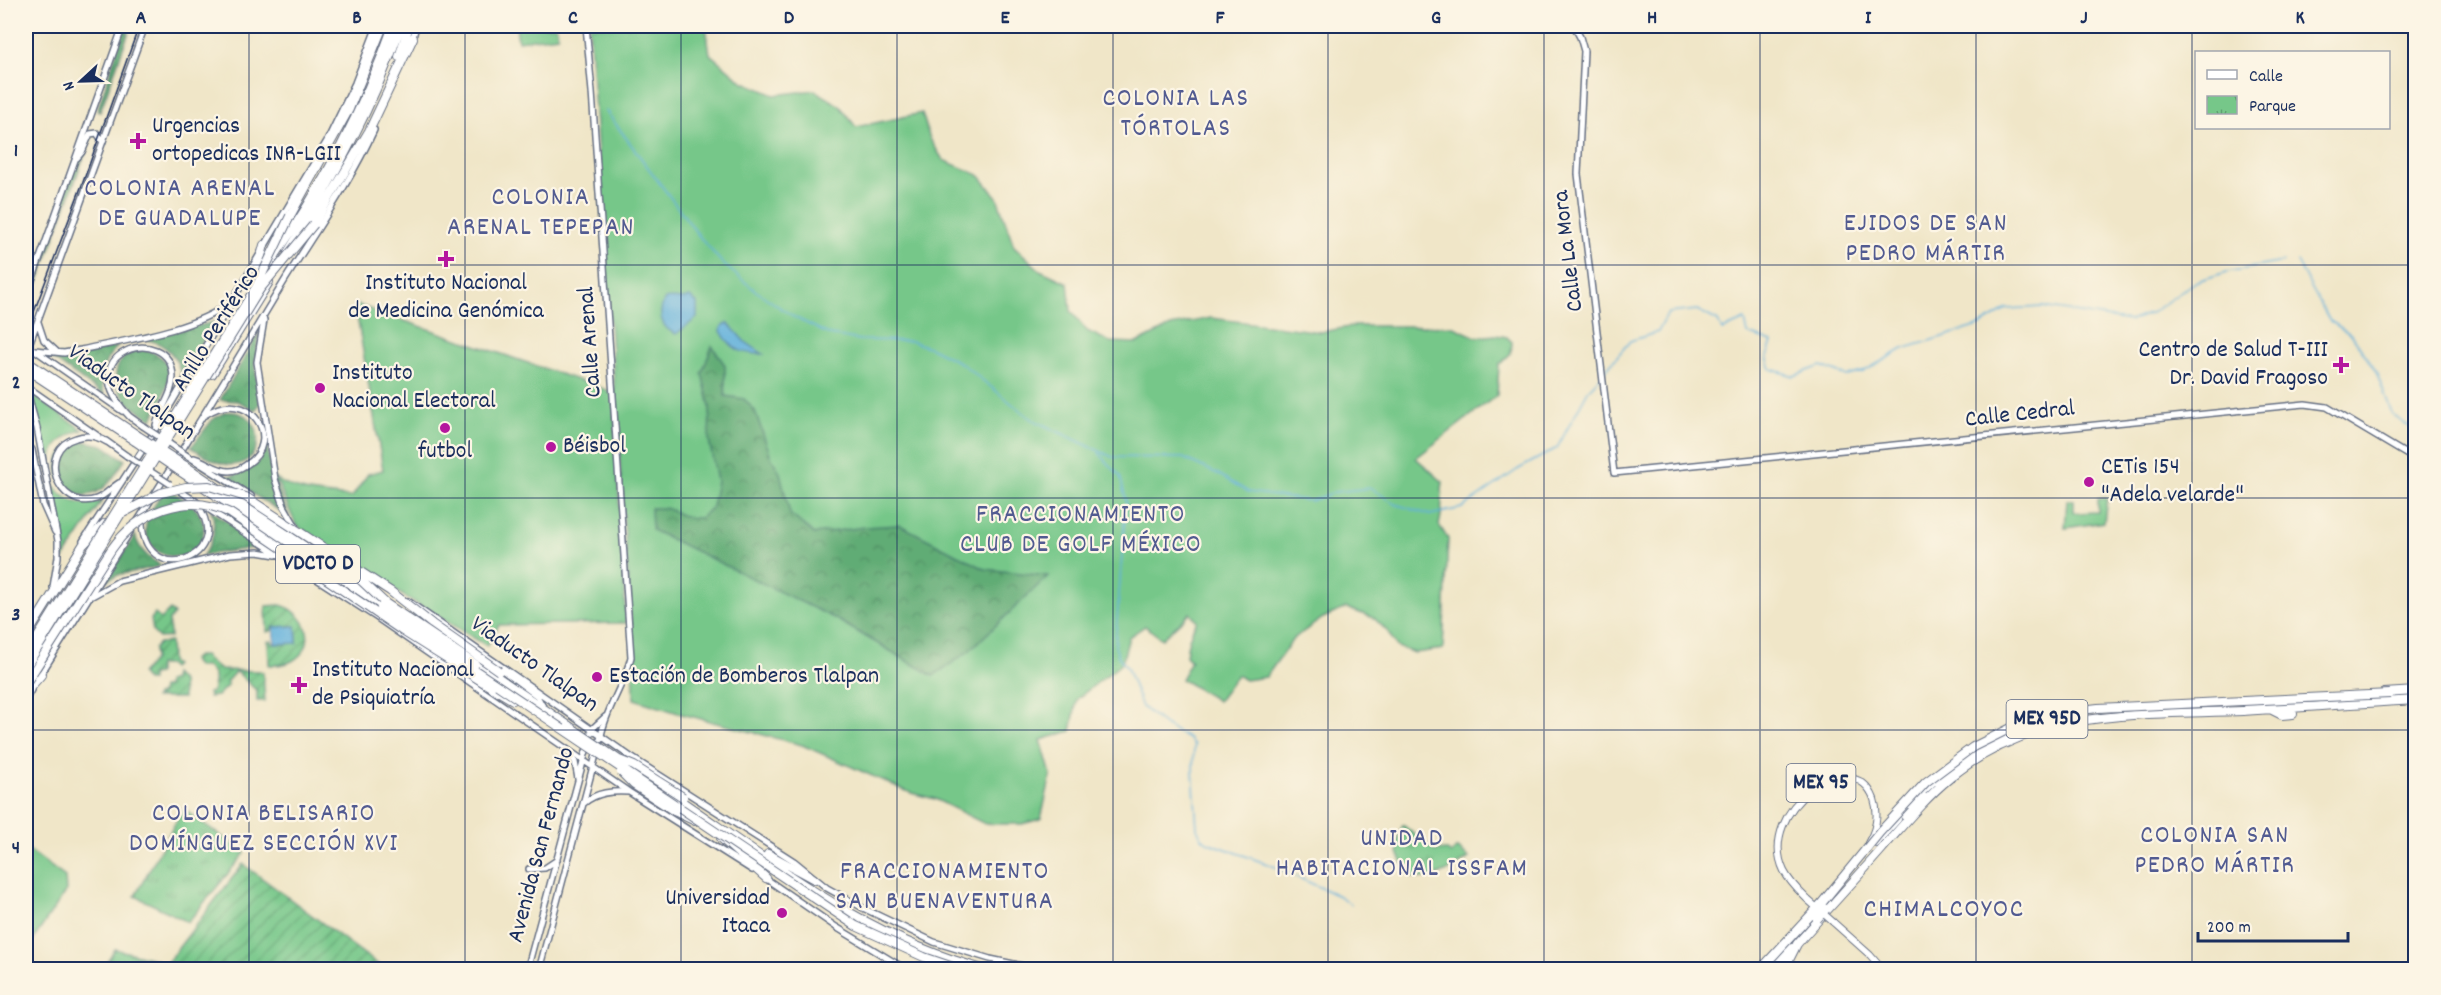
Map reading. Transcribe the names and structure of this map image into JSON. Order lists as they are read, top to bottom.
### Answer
{
  "streets": {
    "highway": [
      "Anillo Periférico",
      "Viaducto Tlalpan",
      "VDCTO D",
      "MEX 95D"
    ],
    "main road": [
      "Calle La Mora",
      "Calle Arenal",
      "Calle Cedral",
      "MEX 95",
      "Avenida San Fernando"
    ]
  },
  "crossings": [
    ["Calle La Mora", "Calle Cedral"],
    ["Calle Arenal", "Avenida San Fernando"],
    ["Viaducto Tlalpan", "Avenida San Fernando"],
    ["MEX 95D", "MEX 95"]
  ],
  "districts": [
    "COLONIA LAS TÓRTOLAS",
    "COLONIA ARENAL DE GUADALUPE",
    "COLONIA ARENAL TEPEPAN",
    "EJIDOS DE SAN PEDRO MÁRTIR",
    "FRACCIONAMIENTO CLUB DE GOLF MÉXICO",
    "COLONIA BELISARIO DOMÍNGUEZ SECCIÓN XVI",
    "COLONIA SAN PEDRO MÁRTIR",
    "UNIDAD HABITACIONAL ISSFAM",
    "FRACCIONAMIENTO SAN BUENAVENTURA",
    "CHIMALCOYOC"
  ],
  "places": {
    "health": [
      "Urgencias ortopedicas INR-LGII",
      "Instituto Nacional de Medicina Genómica",
      "Centro de Salud T-III Dr. David Fragoso",
      "Instituto Nacional de Psiquiatría"
    ],
    "other": [
      "Instituto Nacional Electoral",
      "futbol",
      "Béisbol",
      "CETis 154 \"Adela velarde\"",
      "Estación de Bomberos Tlalpan",
      "Universidad Itaca"
    ]
  },
  "legend": ["Calle", "Parque"],
  "scale_bar": "200 m",
  "north": "left",
  "grid": {
    "columns": [
      "A",
      "B",
      "C",
      "D",
      "E",
      "F",
      "G",
      "H",
      "I",
      "J",
      "K"
    ],
    "rows": [
      "1",
      "2",
      "3",
      "4"
    ]
  }
}
